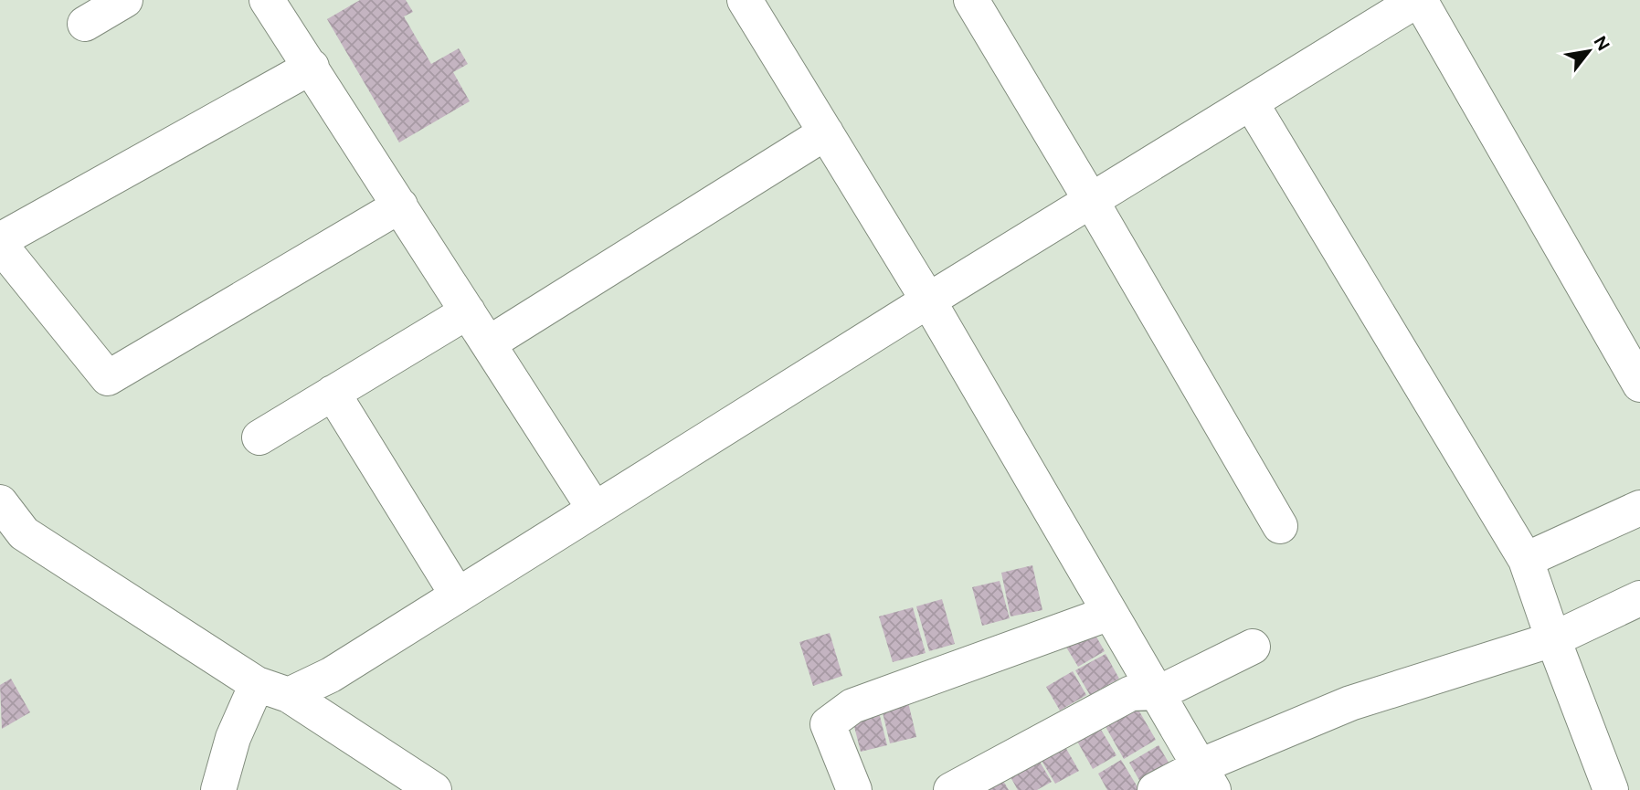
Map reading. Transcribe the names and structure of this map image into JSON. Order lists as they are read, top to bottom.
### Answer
{
  "north": "top right"
}
